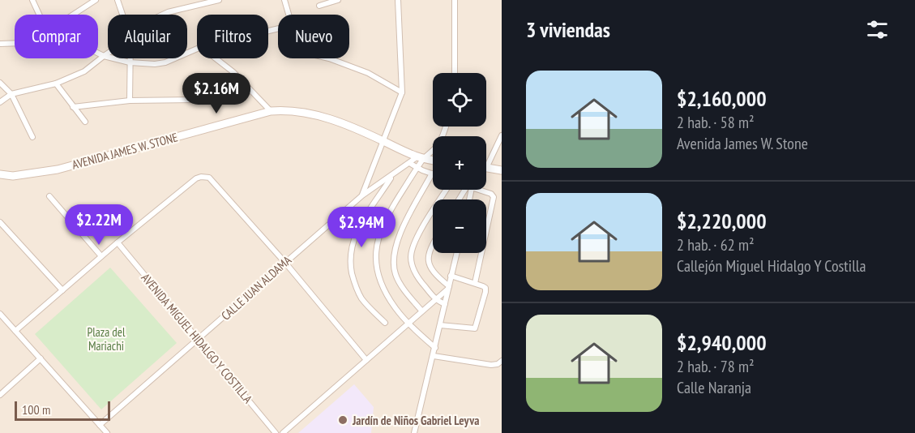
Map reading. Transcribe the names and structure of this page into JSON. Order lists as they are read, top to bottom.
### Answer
{
  "streets": {
    "main road": ["AVENIDA JAMES W. STONE"],
    "street": ["CALLE JUAN ALDAMA", "AVENIDA MIGUEL HIDALGO Y COSTILLA"]
  },
  "crossings": [
    ["AVENIDA JAMES W. STONE", "CALLE JUAN ALDAMA"],
    ["CALLE JUAN ALDAMA", "AVENIDA MIGUEL HIDALGO Y COSTILLA"]
  ],
  "parks": ["Plaza del Mariachi"],
  "places": ["Jardín de Niños Gabriel Leyva"],
  "scale_bar": "100 m",
  "page": {
    "heading": "3 viviendas",
    "chip": [
      "Comprar",
      "Alquilar",
      "Filtros",
      "Nuevo"
    ],
    "list": [
      {
        "name": "$2,160,000",
        "note": "2 hab. · 58 m² · Avenida James W. Stone"
      },
      {
        "name": "$2,220,000",
        "note": "2 hab. · 62 m² · Callejón Miguel Hidalgo Y Costilla"
      },
      {
        "name": "$2,940,000",
        "note": "2 hab. · 78 m² · Calle Naranja"
      }
    ],
    "map_buttons": ["+", "−"],
    "price": ["$2.16M", "$2.22M", "$2.94M"],
    "scale": "100 m"
  }
}
